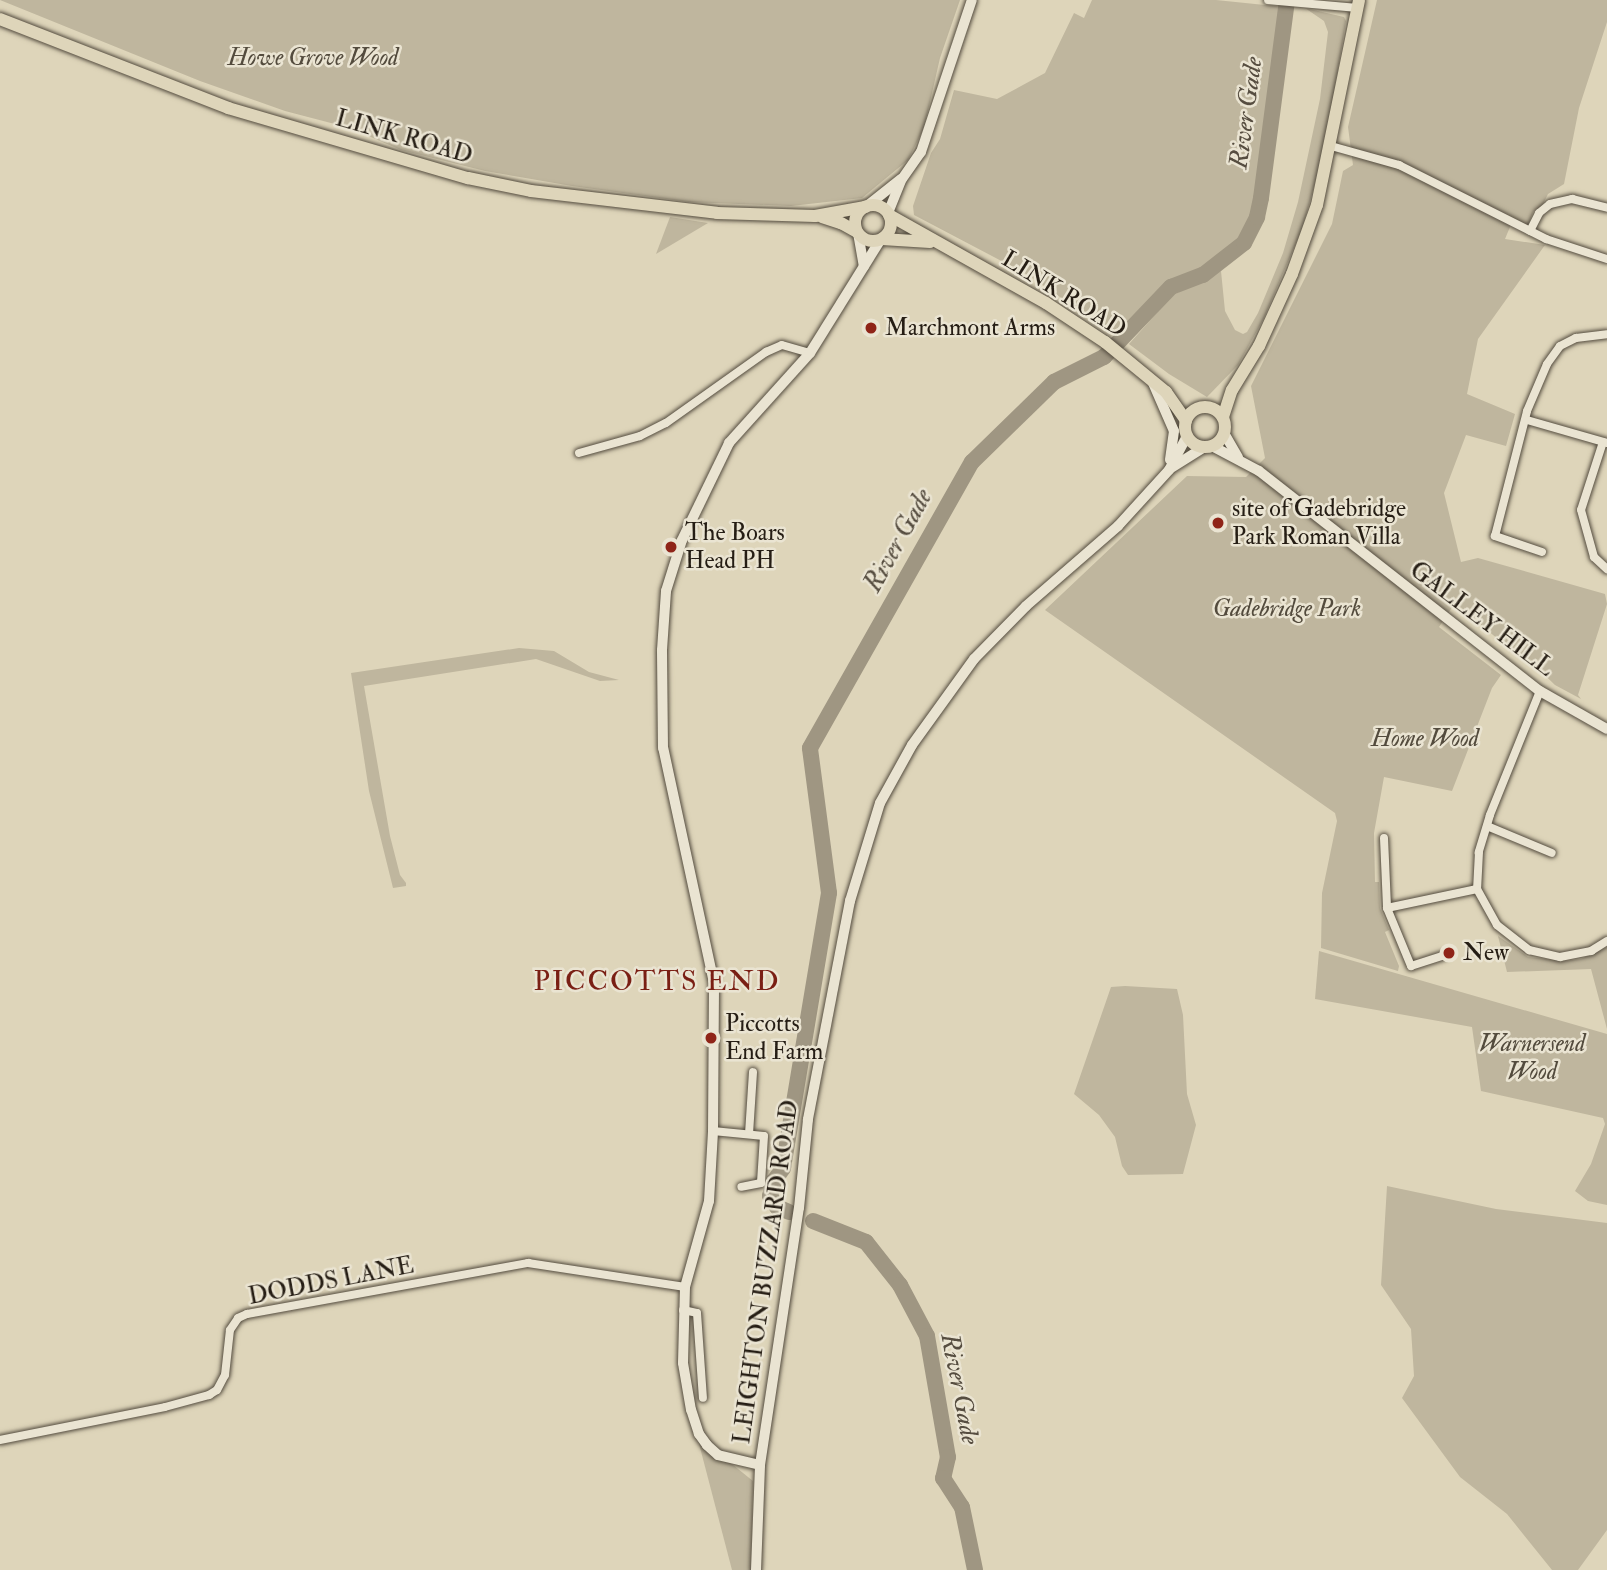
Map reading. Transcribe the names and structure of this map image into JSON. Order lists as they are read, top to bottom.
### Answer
{
  "streets": {
    "main road": ["LINK ROAD", "LEIGHTON BUZZARD ROAD"],
    "street": ["GALLEY HILL", "DODDS LANE"]
  },
  "crossings": [
    ["LINK ROAD", "GALLEY HILL"],
    ["LINK ROAD", "LEIGHTON BUZZARD ROAD"],
    ["GALLEY HILL", "LEIGHTON BUZZARD ROAD"]
  ],
  "districts": ["PICCOTTS END"],
  "water": ["River Gade"],
  "parks": [
    "Howe Grove Wood",
    "Gadebridge Park",
    "Home Wood",
    "Warnersend Wood"
  ],
  "places": [
    "Marchmont Arms",
    "site of Gadebridge Park Roman Villa",
    "The Boars Head PH",
    "New",
    "Piccotts End Farm"
  ]
}
